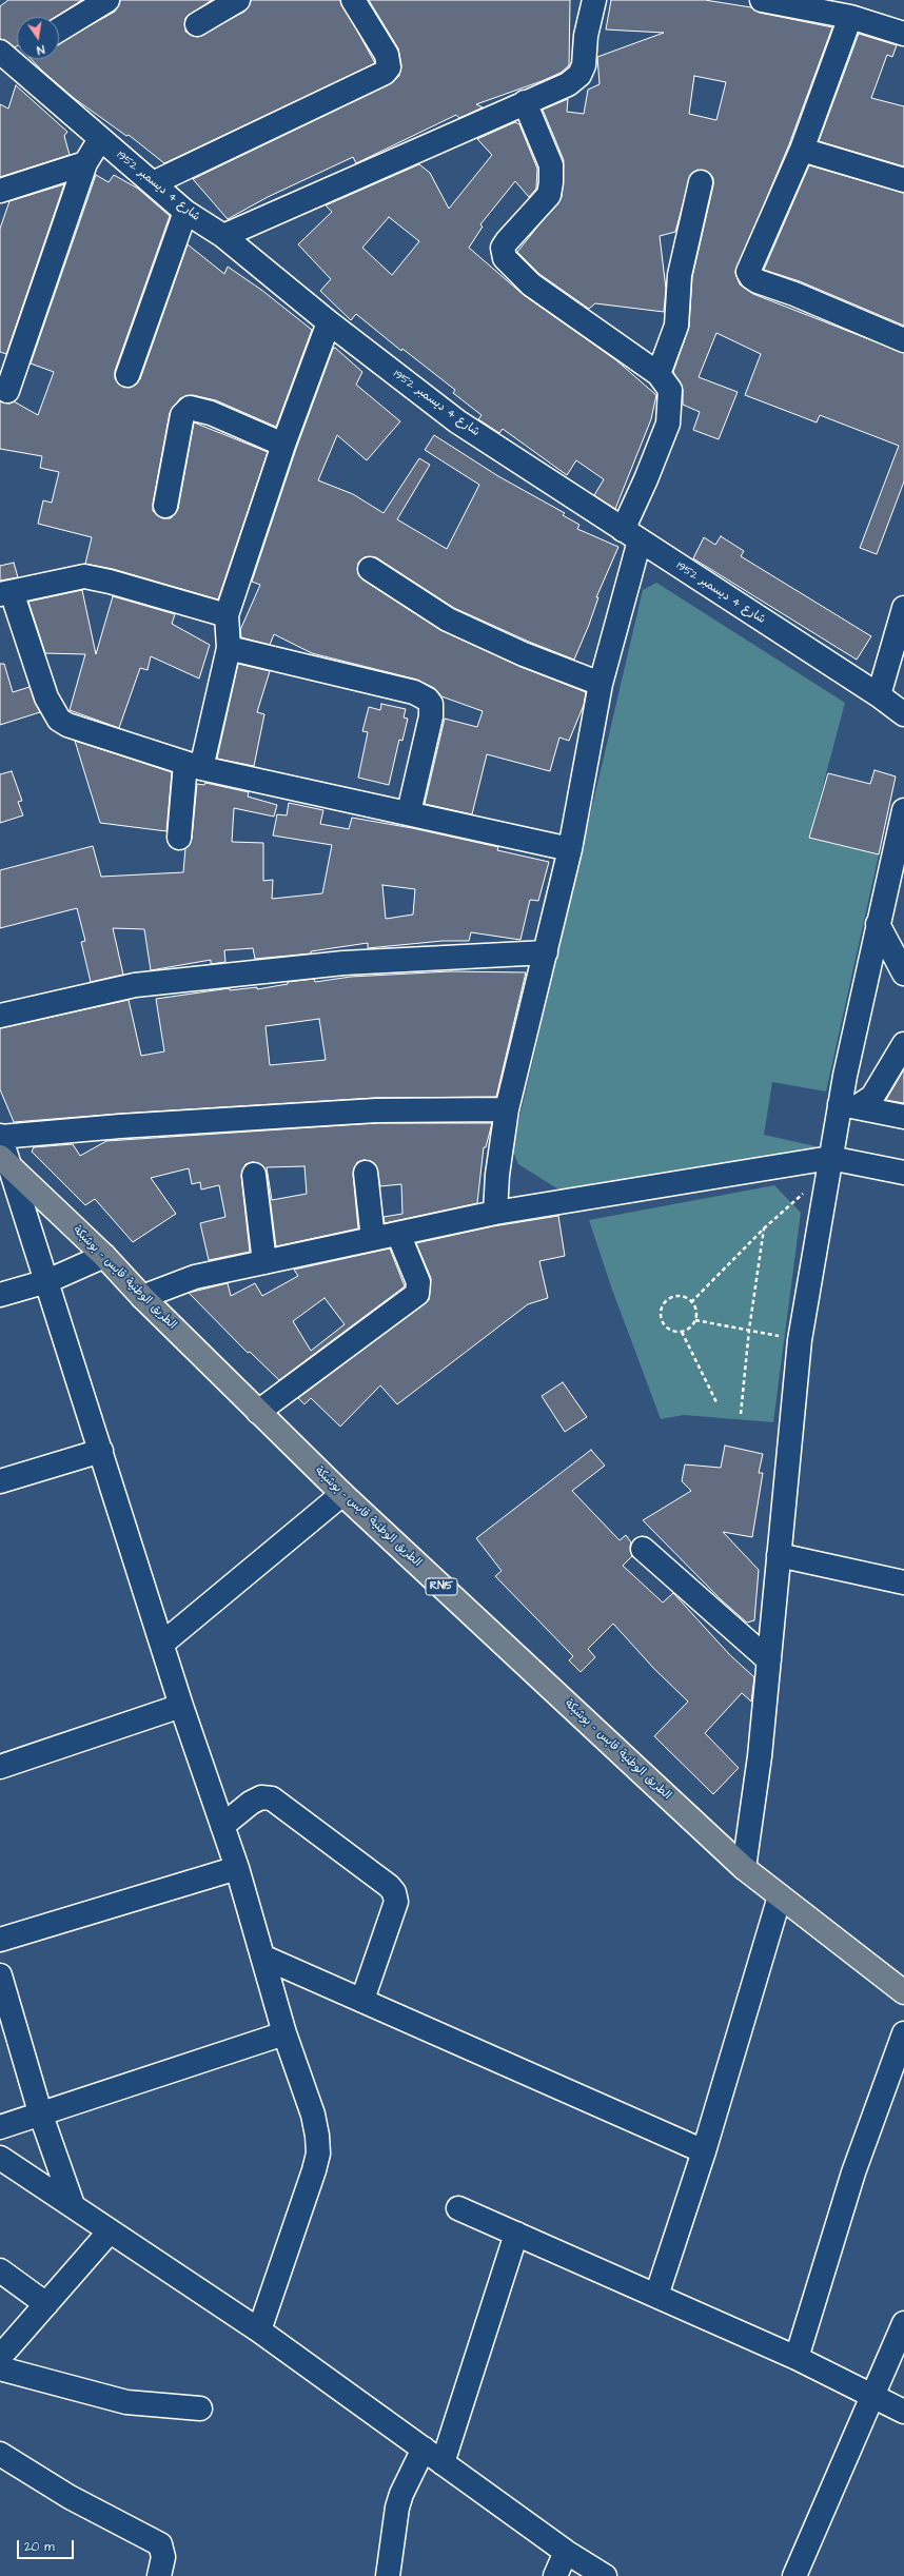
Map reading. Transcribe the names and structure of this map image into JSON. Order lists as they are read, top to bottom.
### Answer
{
  "streets": {
    "main road": ["الطريق الوطنية قابس - بوشبكة", "RN15"],
    "street": ["شارع 4 ديسمبر 1952"]
  },
  "scale_bar": "20 m",
  "north": "bottom"
}
